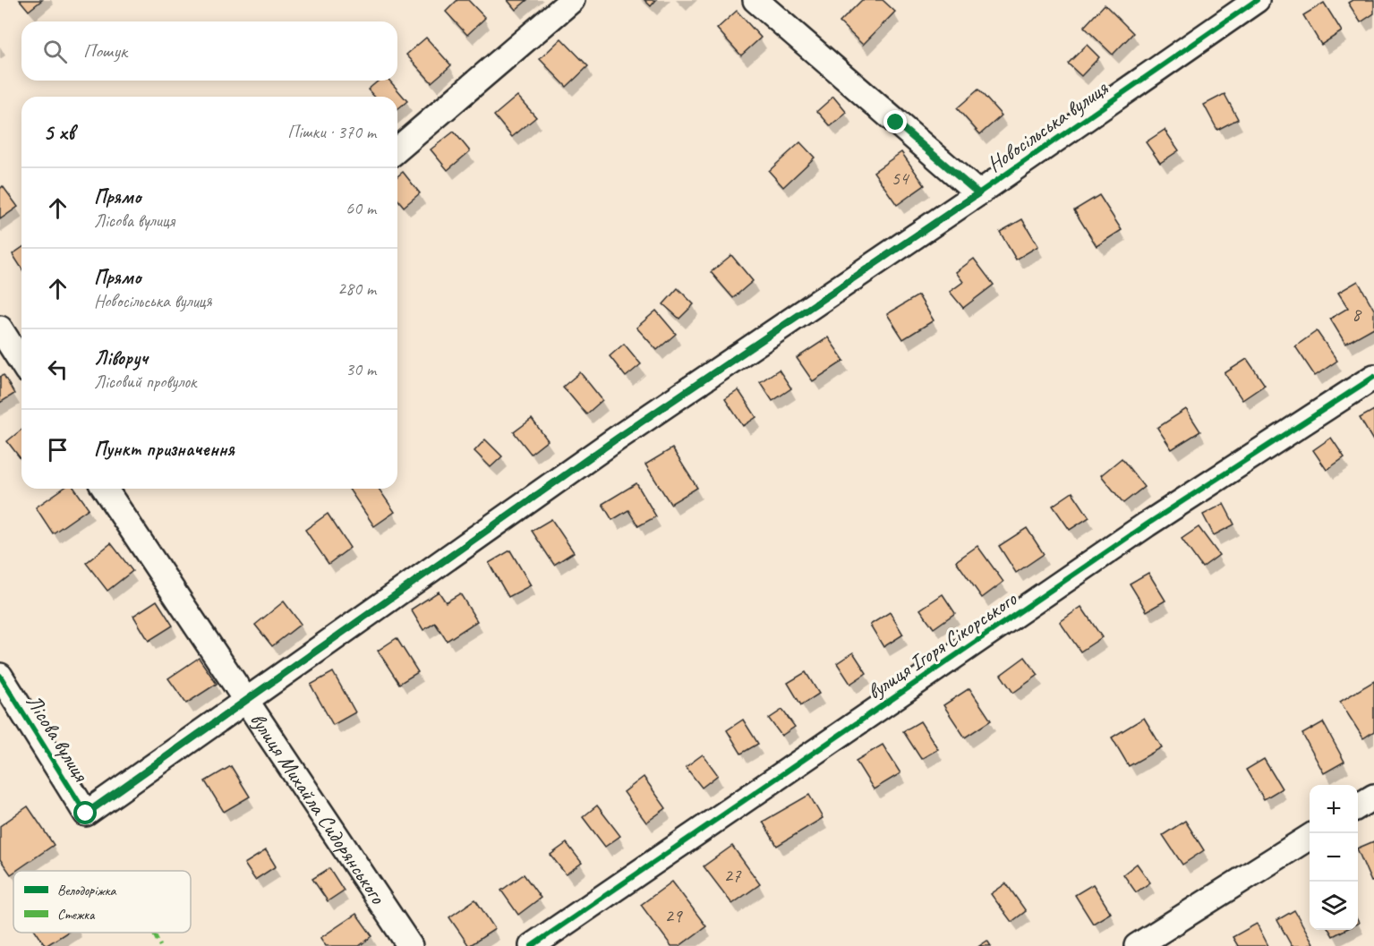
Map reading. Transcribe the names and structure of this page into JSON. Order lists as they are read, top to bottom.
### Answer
{
  "streets": {
    "street": [
      "Новосільська вулиця",
      "вулиця Ігоря Сікорського",
      "Лісова вулиця",
      "вулиця Михайла Сидорянського"
    ]
  },
  "crossings": [
    ["Новосільська вулиця", "Лісова вулиця"],
    ["Новосільська вулиця", "вулиця Михайла Сидорянського"],
    ["Лісова вулиця", "вулиця Михайла Сидорянського"]
  ],
  "house_numbers": [
    "54",
    "8",
    "27",
    "29"
  ],
  "legend": ["Велодоріжка", "Стежка"],
  "page": {
    "search": "Пошук",
    "heading": ["5 хв", "Пішки · 370 m"],
    "list": [
      ["Прямо", "Лісова вулиця", "60 m"],
      ["Прямо", "Новосільська вулиця", "280 m"],
      ["Ліворуч", "Лісовий провулок", "30 m"],
      "Пункт призначення"
    ],
    "map_buttons": ["+", "−"]
  }
}
